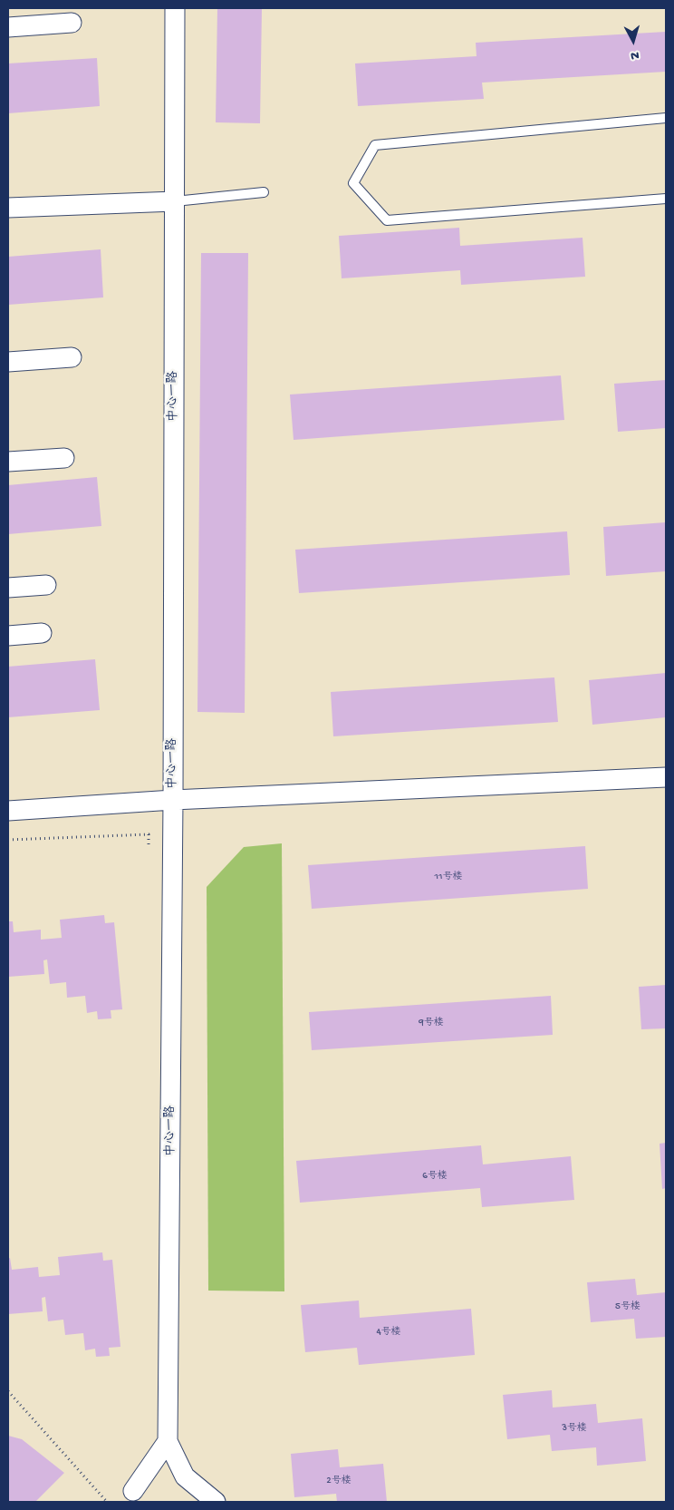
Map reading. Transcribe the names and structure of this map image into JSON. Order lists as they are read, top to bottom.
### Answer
{
  "streets": {
    "street": ["中心一路"]
  },
  "house_numbers": [
    "11号楼",
    "9号楼",
    "6号楼",
    "5号楼",
    "4号楼",
    "3号楼",
    "2号楼"
  ],
  "north": "bottom"
}
